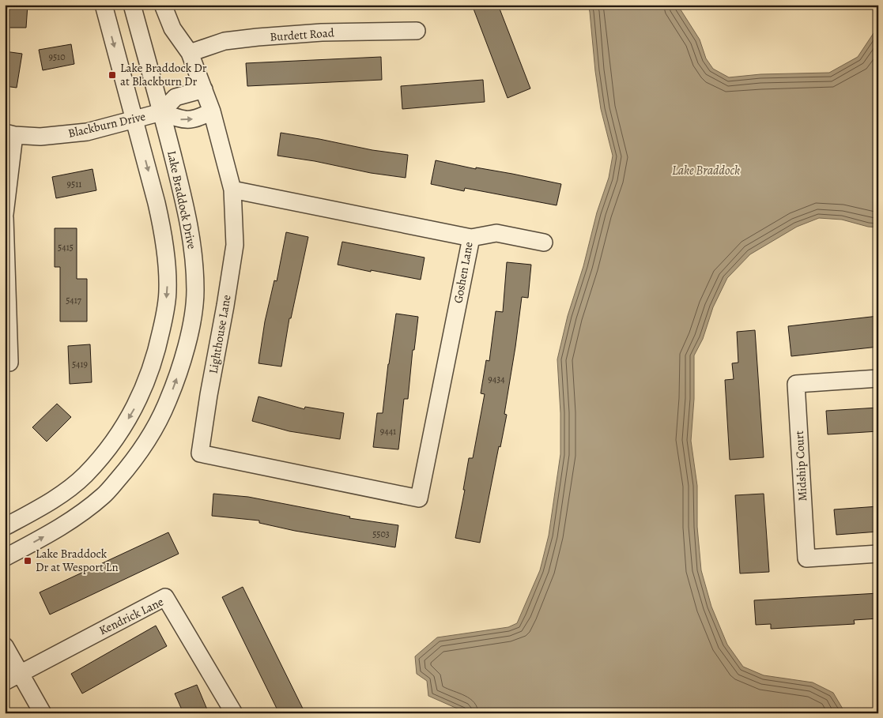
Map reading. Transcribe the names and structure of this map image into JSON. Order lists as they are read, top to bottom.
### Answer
{
  "streets": {
    "street": [
      "Burdett Road",
      "Blackburn Drive",
      "Lake Braddock Drive",
      "Goshen Lane",
      "Lighthouse Lane",
      "Midship Court",
      "Kendrick Lane"
    ]
  },
  "crossings": [
    ["Burdett Road", "Lighthouse Lane"],
    ["Blackburn Drive", "Lake Braddock Drive"],
    ["Blackburn Drive", "Lighthouse Lane"],
    ["Goshen Lane", "Lighthouse Lane"]
  ],
  "one_way": ["Lake Braddock Drive"],
  "water": ["Lake Braddock"],
  "places": {
    "transit": ["Lake Braddock Dr at Blackburn Dr", "Lake Braddock Dr at Wesport Ln"]
  },
  "house_numbers": [
    "9510",
    "9511",
    "5415",
    "5417",
    "5419",
    "9434",
    "9441",
    "5503"
  ]
}
